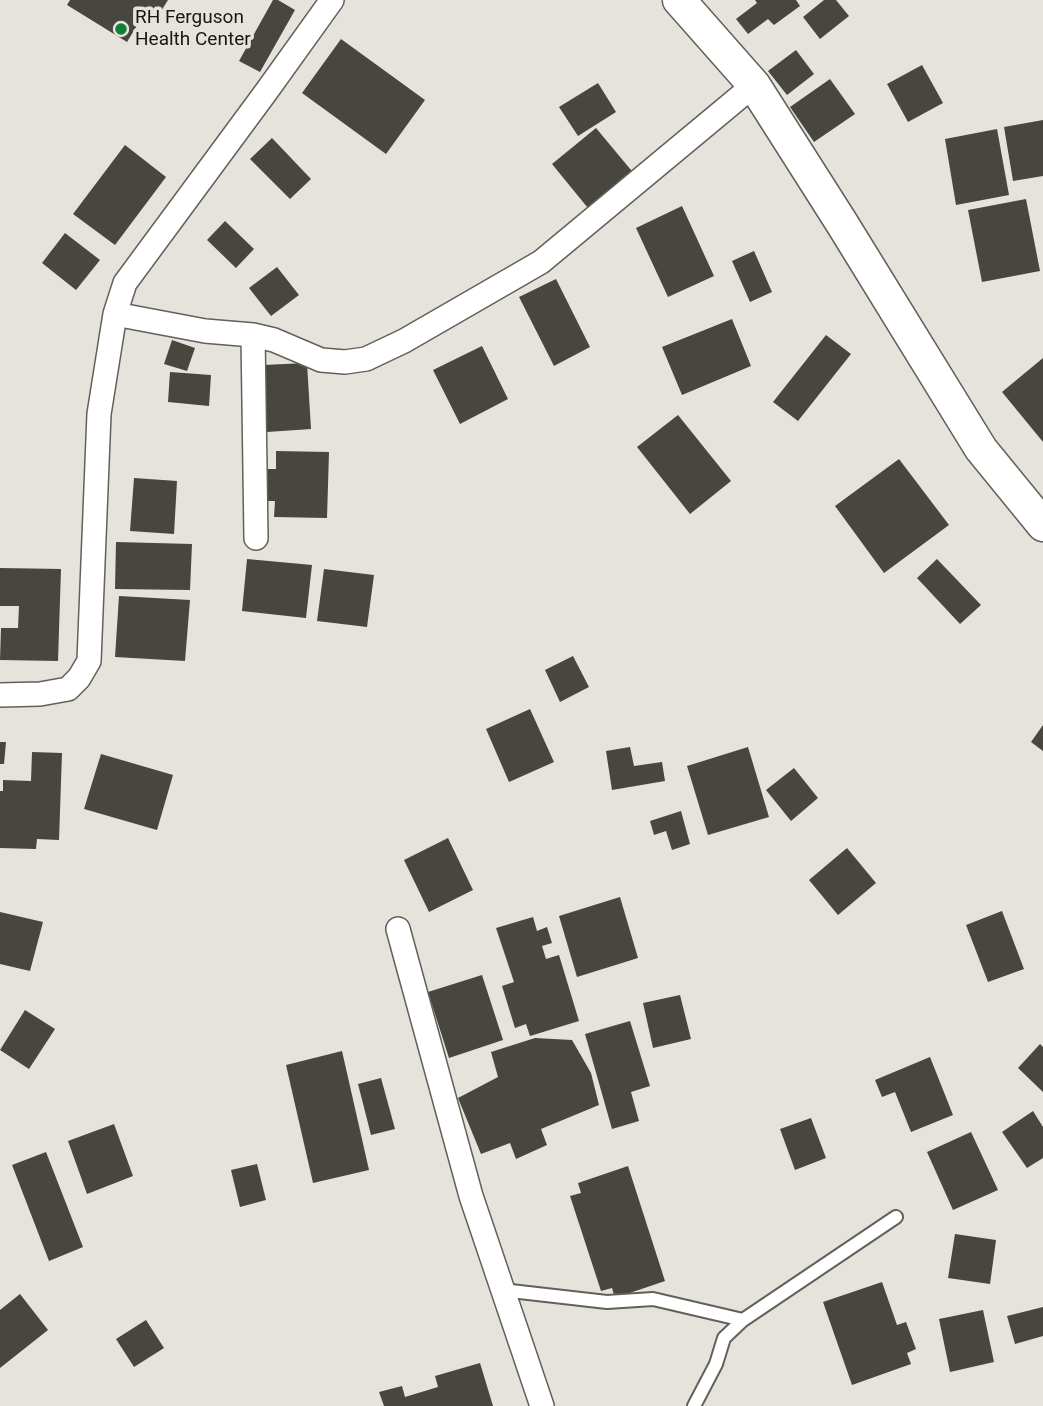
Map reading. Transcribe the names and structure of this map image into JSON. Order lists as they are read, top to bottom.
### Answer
{
  "places": ["RH Ferguson Health Center"]
}
